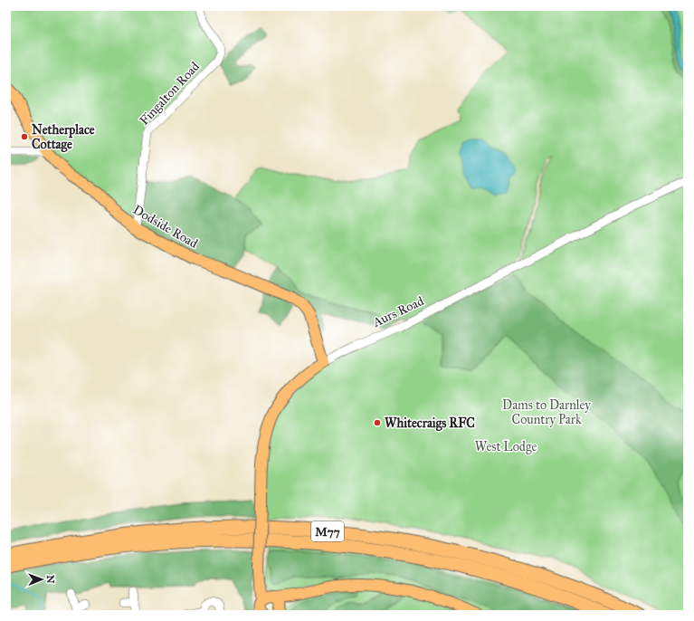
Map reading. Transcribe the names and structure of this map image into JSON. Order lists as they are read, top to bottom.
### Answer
{
  "streets": {
    "highway": ["M77"],
    "main road": ["Dodside Road", "Aurs Road"],
    "street": ["Fingalton Road"]
  },
  "crossings": [
    ["Fingalton Road", "Dodside Road"],
    ["Dodside Road", "Aurs Road"]
  ],
  "parks": ["Dams to Darnley Country Park", "West Lodge"],
  "places": ["Netherplace Cottage", "Whitecraigs RFC"],
  "north": "right"
}
